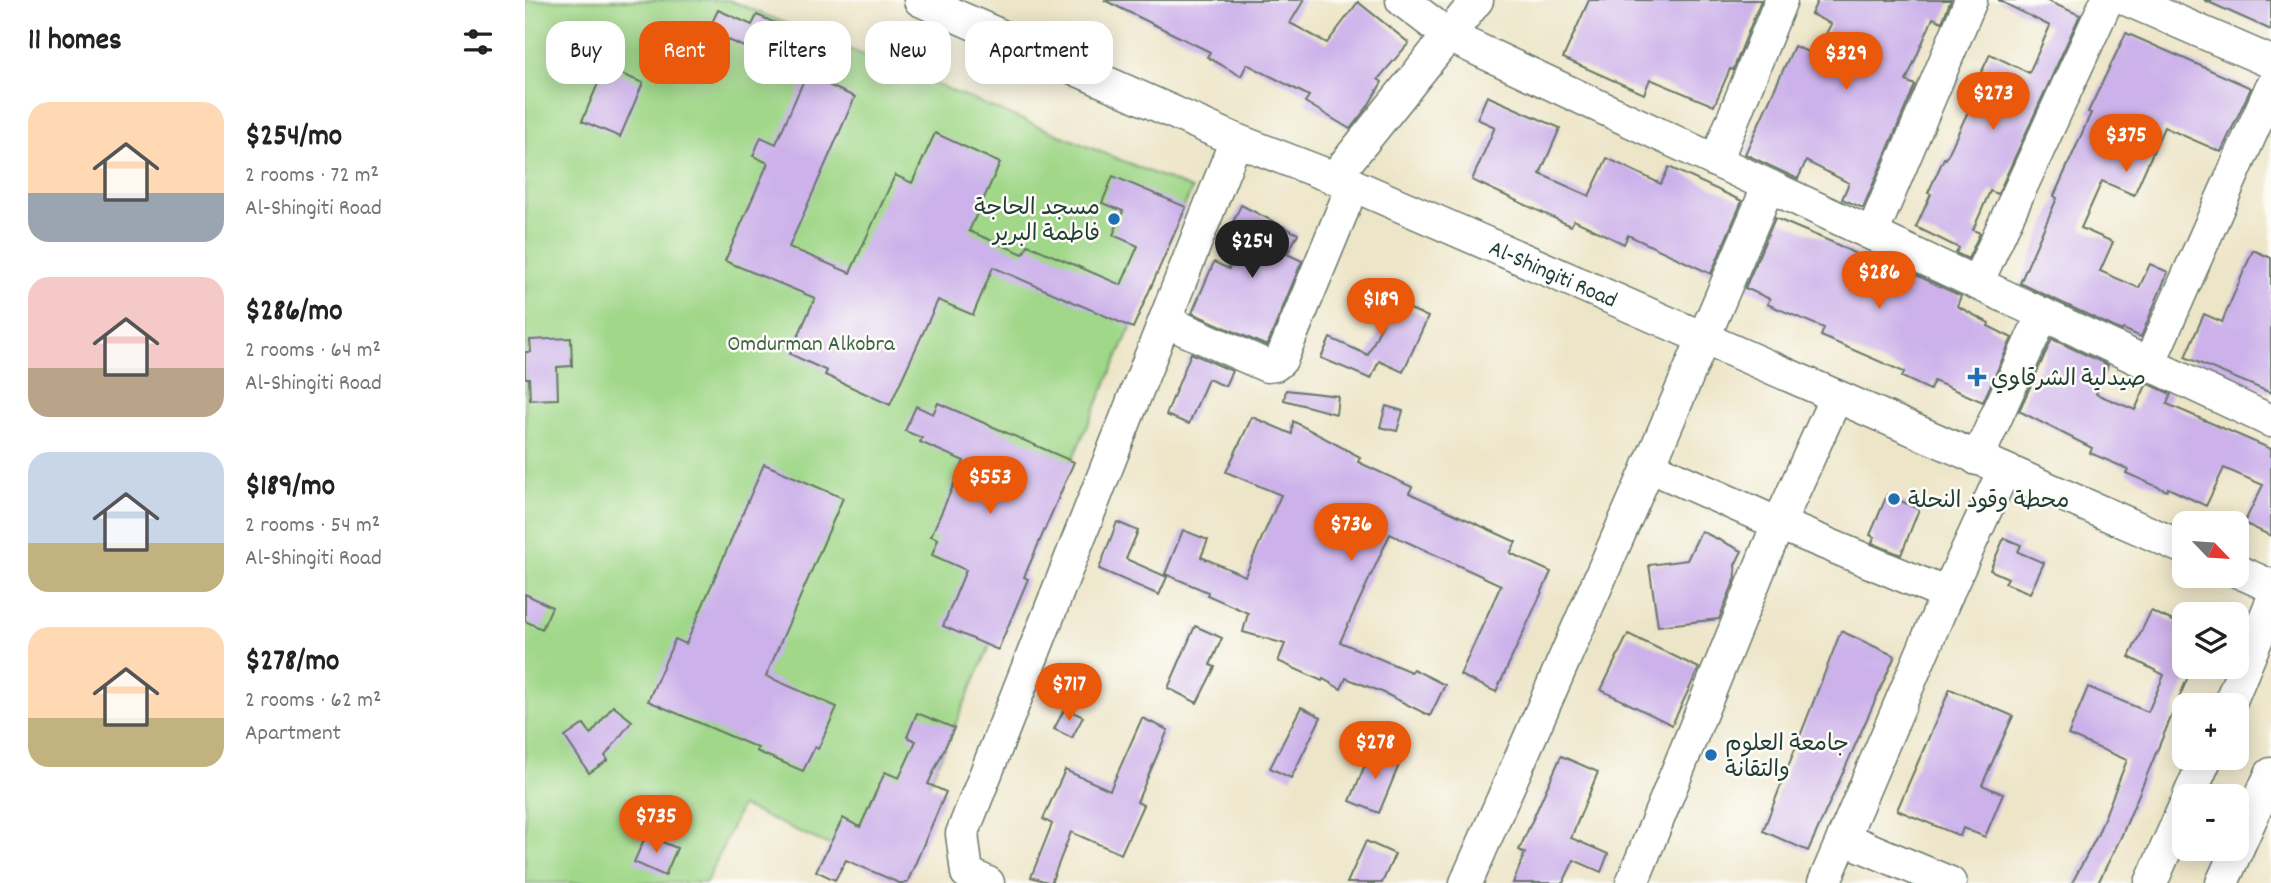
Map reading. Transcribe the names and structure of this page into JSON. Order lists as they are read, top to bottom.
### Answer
{
  "streets": {
    "street": ["Al-Shingiti Road"]
  },
  "parks": ["Omdurman Alkobra"],
  "places": {
    "other": ["مسجد الحاجة فاطمة البرير", "محطة وقود النحلة", "جامعة العلوم والتقانة"],
    "health": ["صيدلية الشرقاوي"]
  },
  "north": "bottom right",
  "page": {
    "heading": "11 homes",
    "chip": [
      "Buy",
      "Rent",
      "Filters",
      "New",
      "Apartment"
    ],
    "price": [
      "$329",
      "$273",
      "$375",
      "$254",
      "$286",
      "$189",
      "$553",
      "$736",
      "$717",
      "$278",
      "$735"
    ],
    "list": [
      {
        "name": "$254/mo",
        "note": "2 rooms · 72 m² · Al-Shingiti Road"
      },
      {
        "name": "$286/mo",
        "note": "2 rooms · 64 m² · Al-Shingiti Road"
      },
      {
        "name": "$189/mo",
        "note": "2 rooms · 54 m² · Al-Shingiti Road"
      },
      {
        "name": "$278/mo",
        "note": "2 rooms · 62 m² · Apartment"
      }
    ],
    "map_buttons": ["+", "−"]
  }
}
